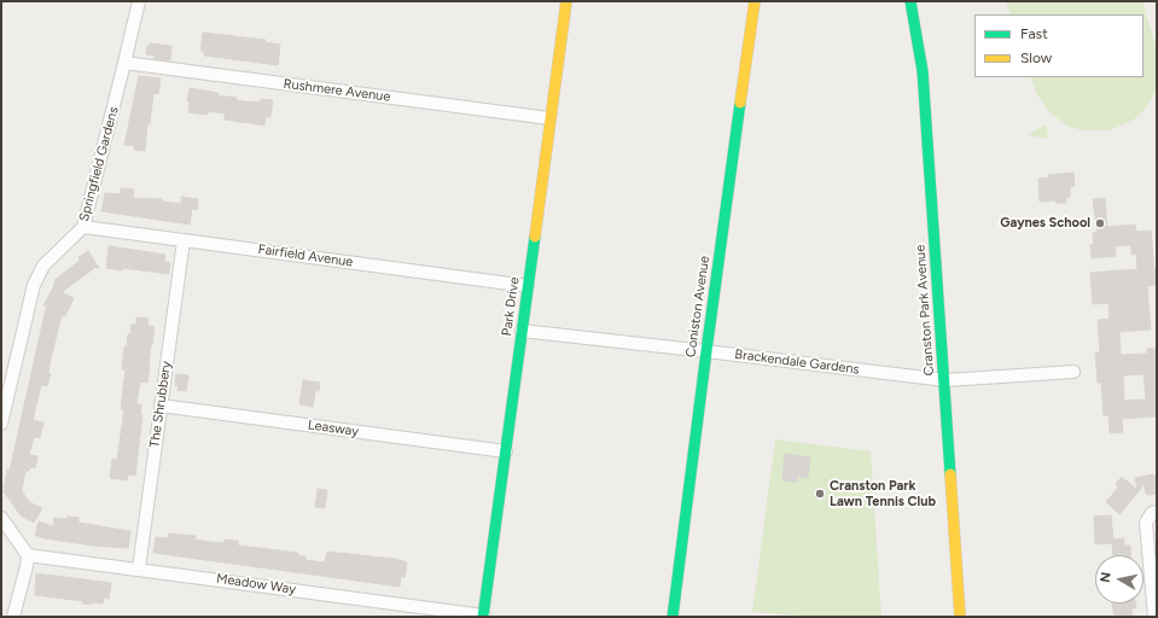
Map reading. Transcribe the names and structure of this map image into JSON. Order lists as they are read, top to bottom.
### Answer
{
  "streets": {
    "street": [
      "Rushmere Avenue",
      "Springfield Gardens",
      "Fairfield Avenue",
      "Park Drive",
      "Coniston Avenue",
      "Cranston Park Avenue",
      "Brackendale Gardens",
      "The Shrubbery",
      "Leasway",
      "Meadow Way"
    ]
  },
  "crossings": [
    ["Rushmere Avenue", "Springfield Gardens"],
    ["Rushmere Avenue", "Park Drive"],
    ["Springfield Gardens", "Fairfield Avenue"],
    ["Fairfield Avenue", "Park Drive"],
    ["Fairfield Avenue", "The Shrubbery"],
    ["Park Drive", "Brackendale Gardens"],
    ["Park Drive", "Leasway"],
    ["Park Drive", "Meadow Way"],
    ["Coniston Avenue", "Brackendale Gardens"],
    ["Cranston Park Avenue", "Brackendale Gardens"],
    ["The Shrubbery", "Leasway"],
    ["The Shrubbery", "Meadow Way"]
  ],
  "places": ["Gaynes School", "Cranston Park Lawn Tennis Club"],
  "legend": ["Fast", "Slow"],
  "north": "left"
}
